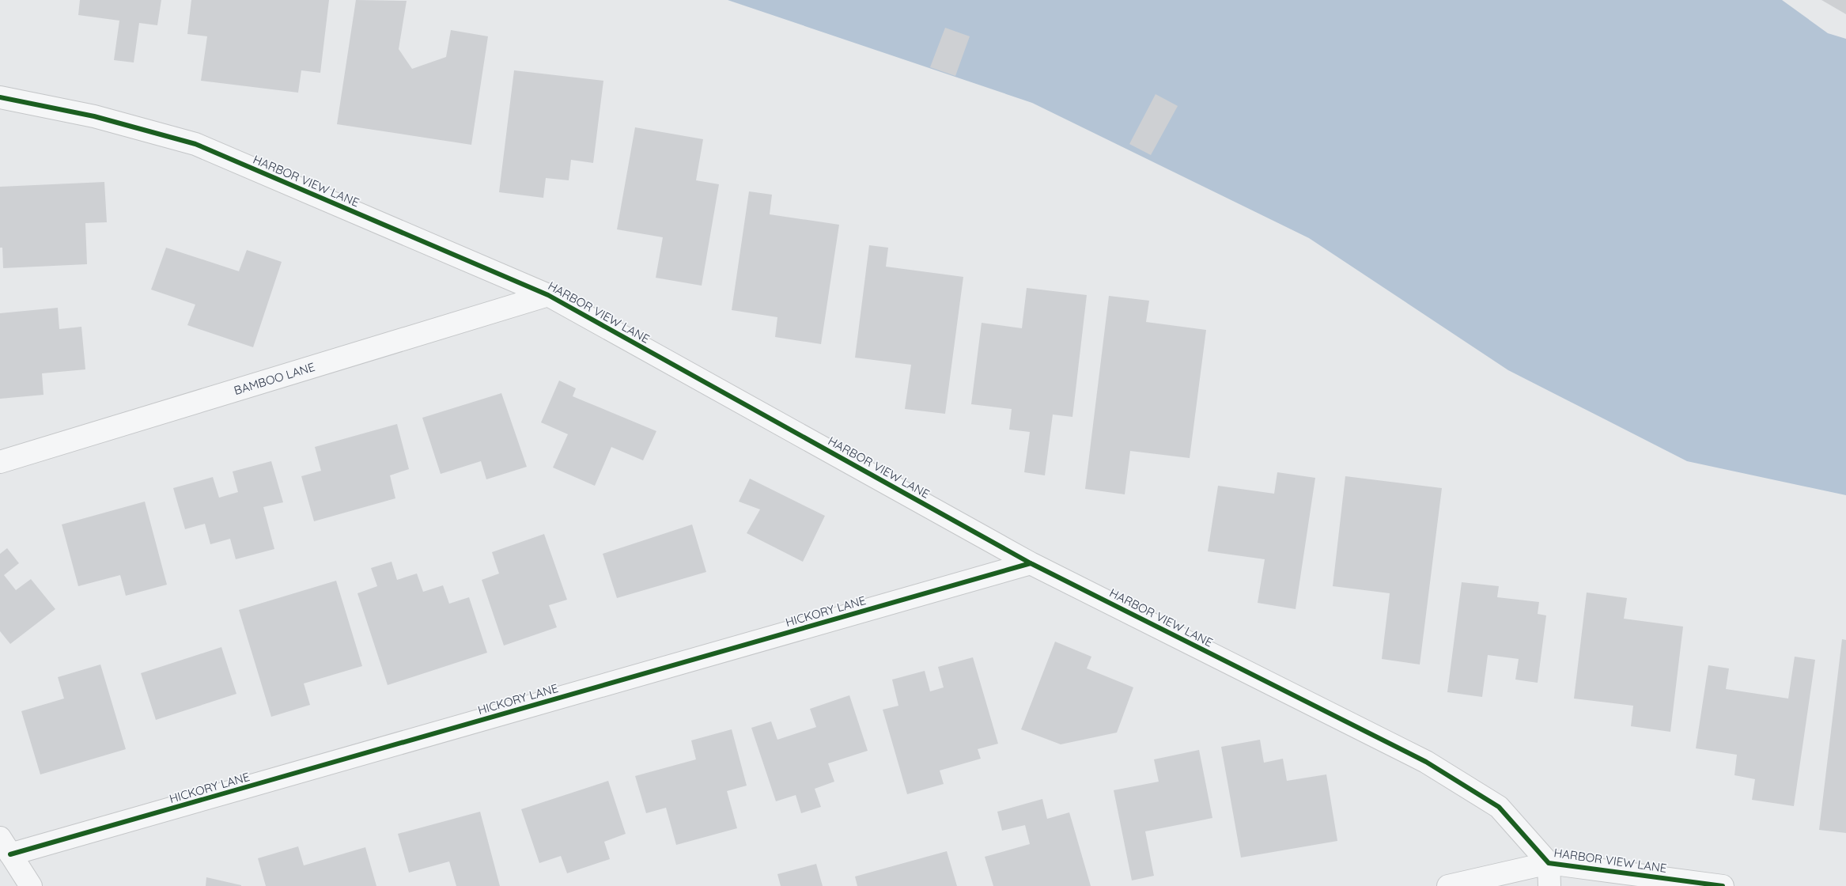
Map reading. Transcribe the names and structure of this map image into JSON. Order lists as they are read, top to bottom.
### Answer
{
  "streets": {
    "street": ["HARBOR VIEW LANE", "BAMBOO LANE", "HICKORY LANE"]
  },
  "crossings": [
    ["HARBOR VIEW LANE", "BAMBOO LANE"],
    ["HARBOR VIEW LANE", "HICKORY LANE"]
  ]
}
